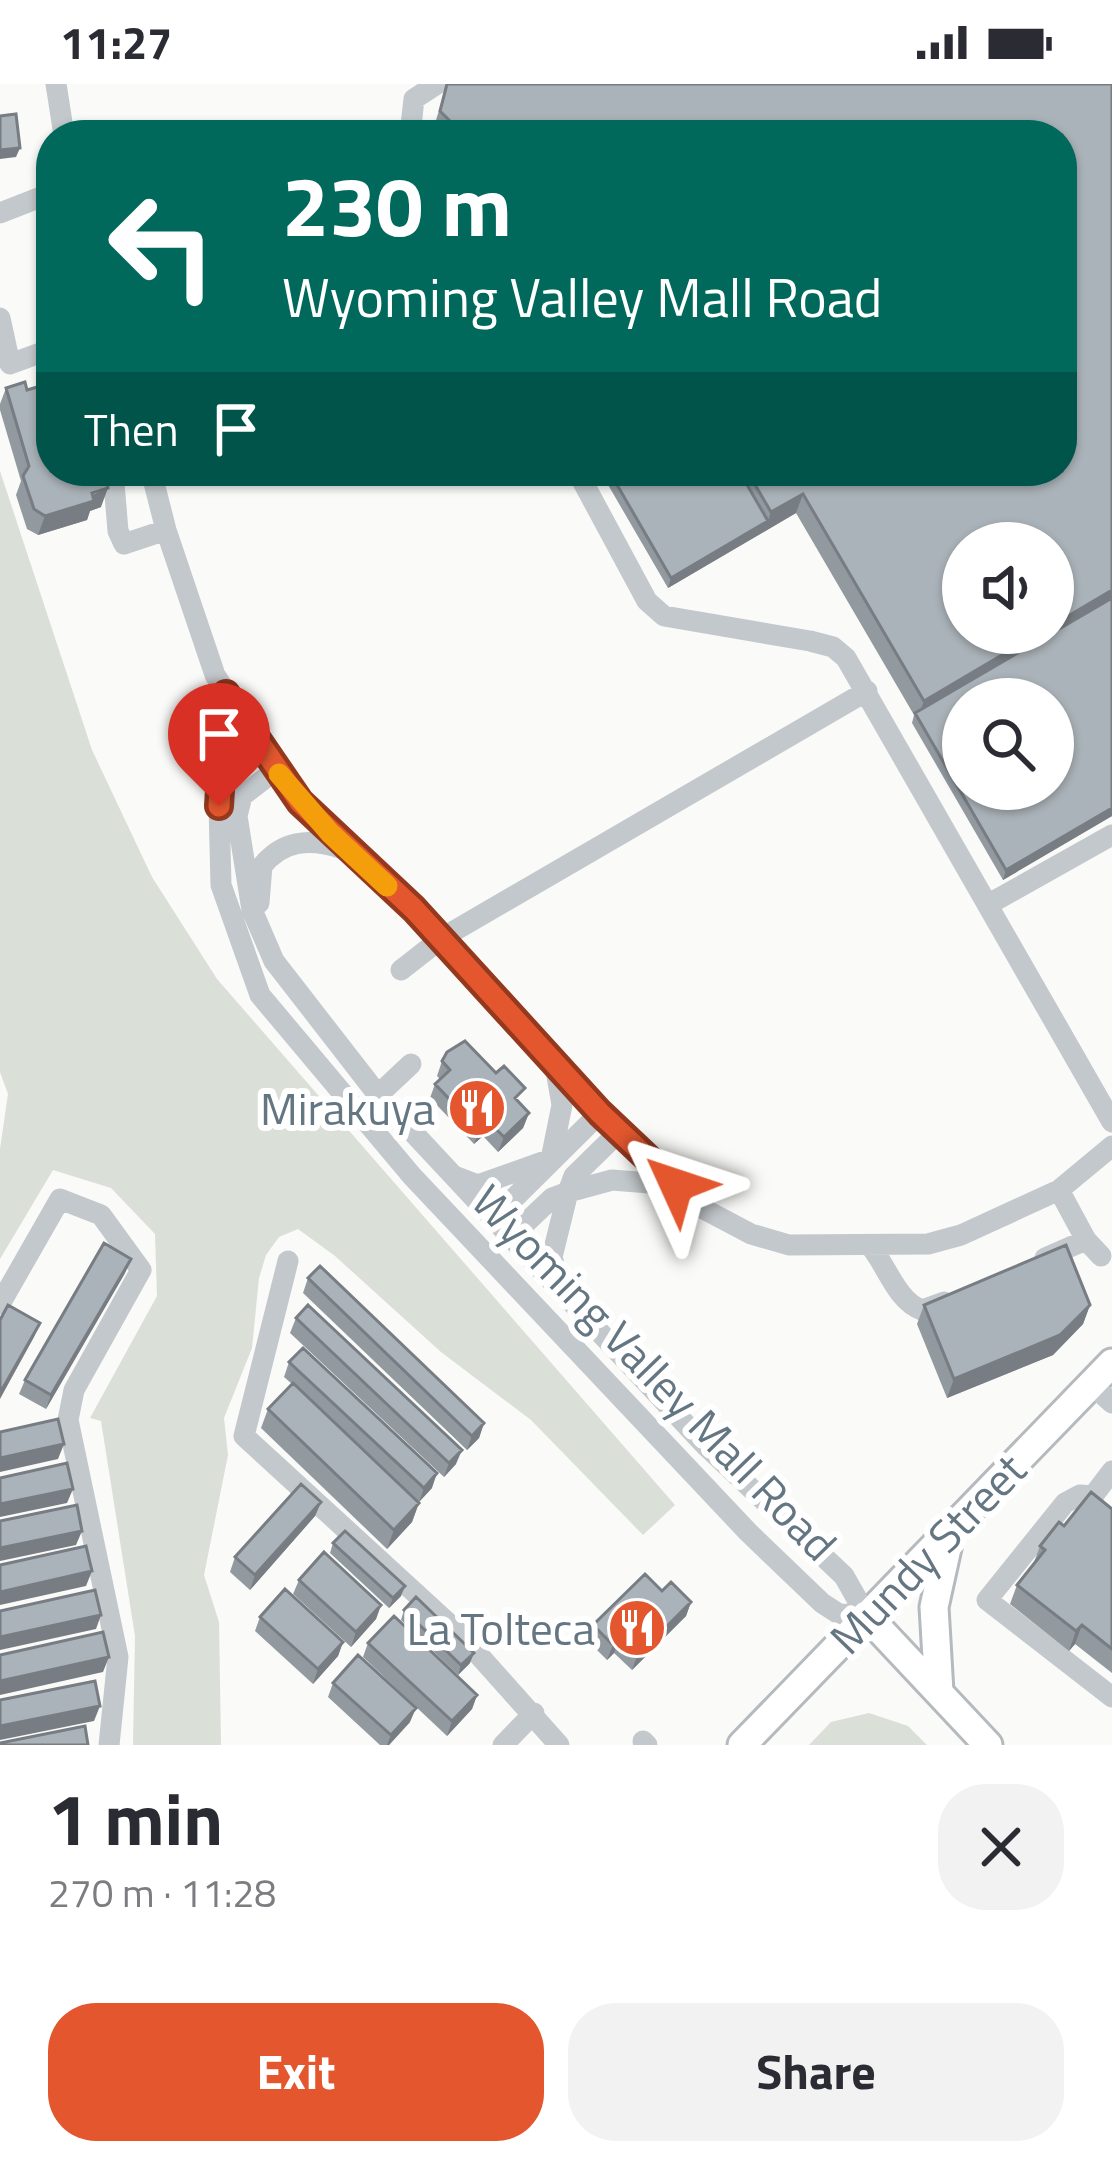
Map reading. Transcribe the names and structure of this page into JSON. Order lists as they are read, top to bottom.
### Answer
{
  "streets": {
    "main road": ["Mundy Street"],
    "lane": ["Wyoming Valley Mall Road"]
  },
  "crossings": [
    ["Wyoming Valley Mall Road", "Mundy Street"]
  ],
  "places": {
    "restaurant": ["Mirakuya", "La Tolteca"]
  },
  "page": {
    "status": "11:27",
    "turn": ["230 m", "Wyoming Valley Mall Road"],
    "then": "Then",
    "heading": ["1 min", "270 m · 11:28"],
    "buttons": ["Exit", "Share"]
  }
}
